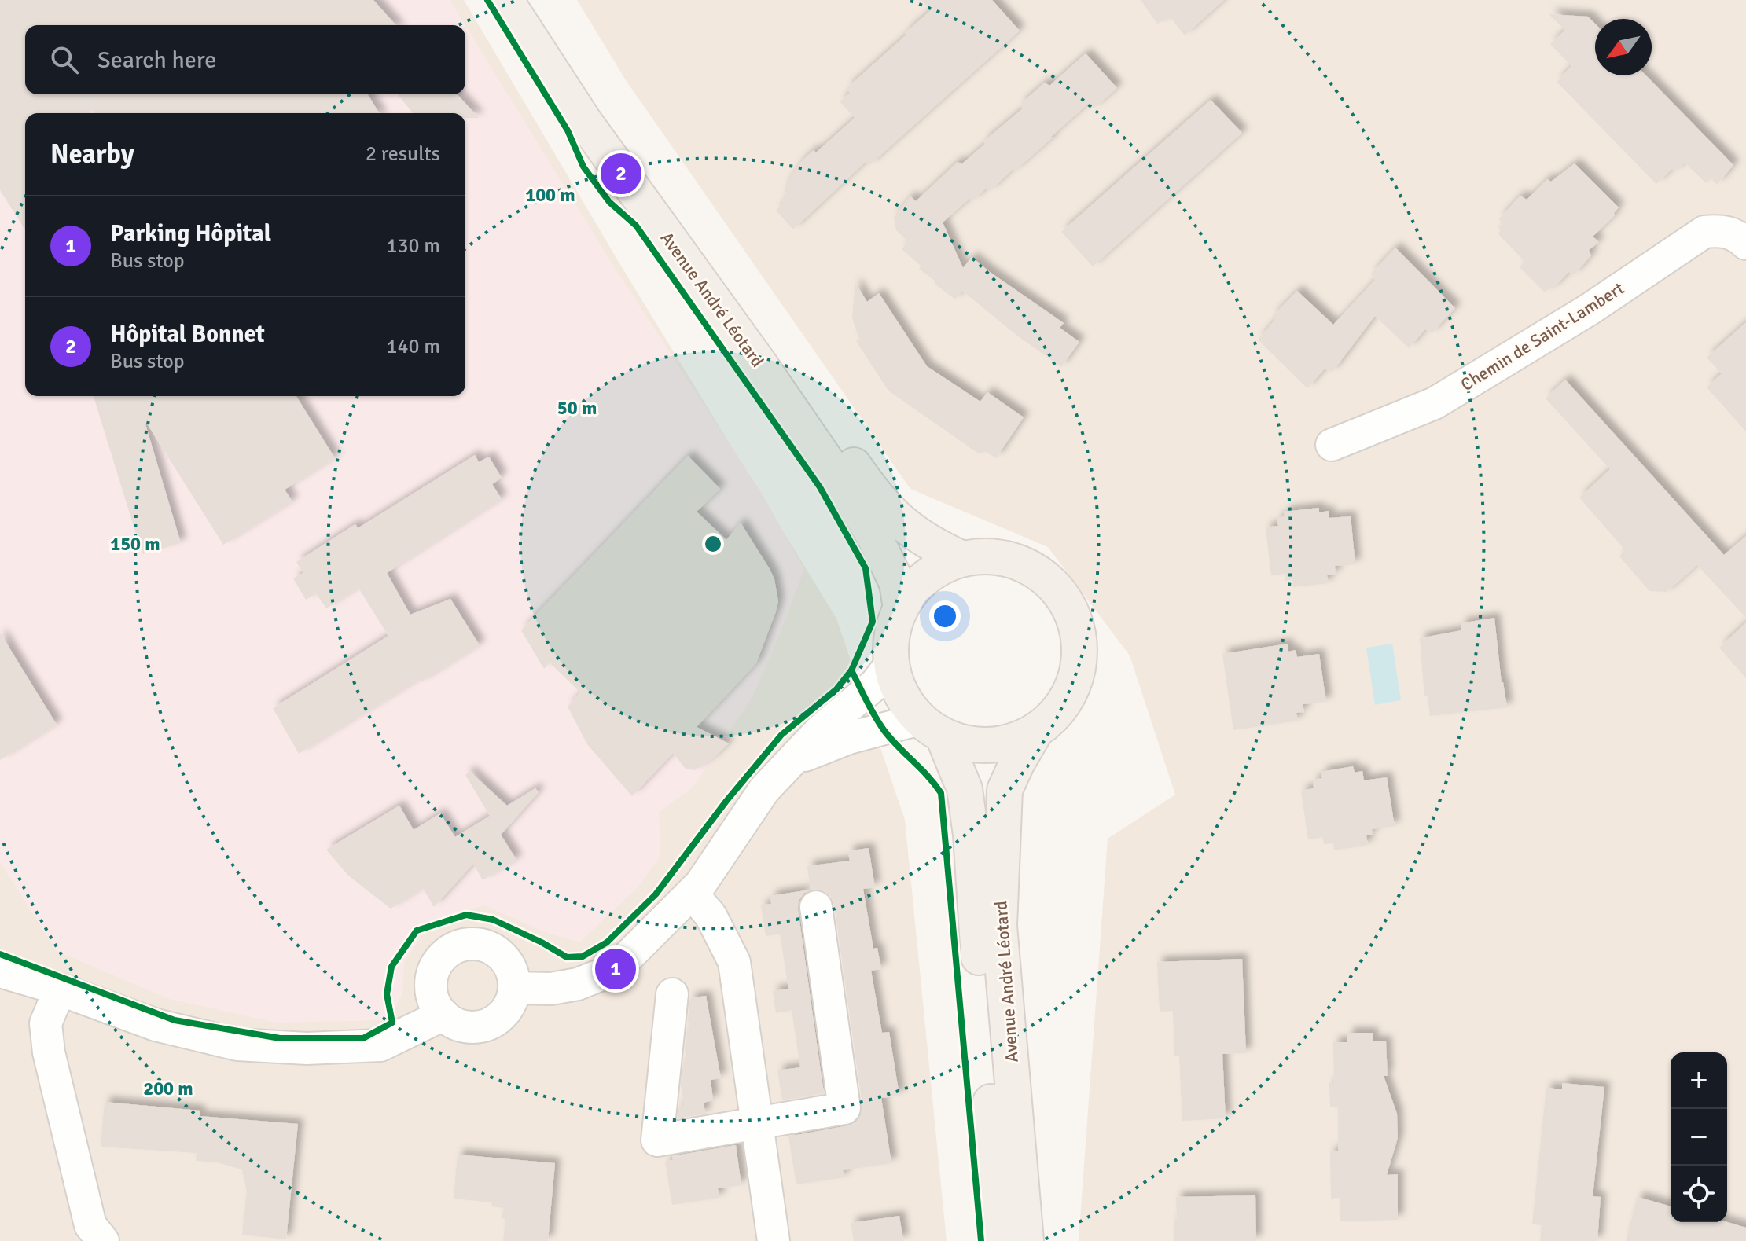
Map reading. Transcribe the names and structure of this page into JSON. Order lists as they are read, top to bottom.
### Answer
{
  "streets": {
    "main road": ["Avenue André Léotard"],
    "street": ["Chemin de Saint-Lambert"]
  },
  "north": "bottom left",
  "page": {
    "search": "Search here",
    "heading": ["Nearby", "2 results"],
    "pins": ["2", "1"],
    "list": [
      {
        "mark": "1",
        "name": "Parking Hôpital",
        "note": "Bus stop",
        "value": "130 m"
      },
      {
        "mark": "2",
        "name": "Hôpital Bonnet",
        "note": "Bus stop",
        "value": "140 m"
      }
    ],
    "map_buttons": ["+", "−"]
  },
  "rings": [
    "100 m",
    "50 m",
    "150 m",
    "200 m"
  ]
}
